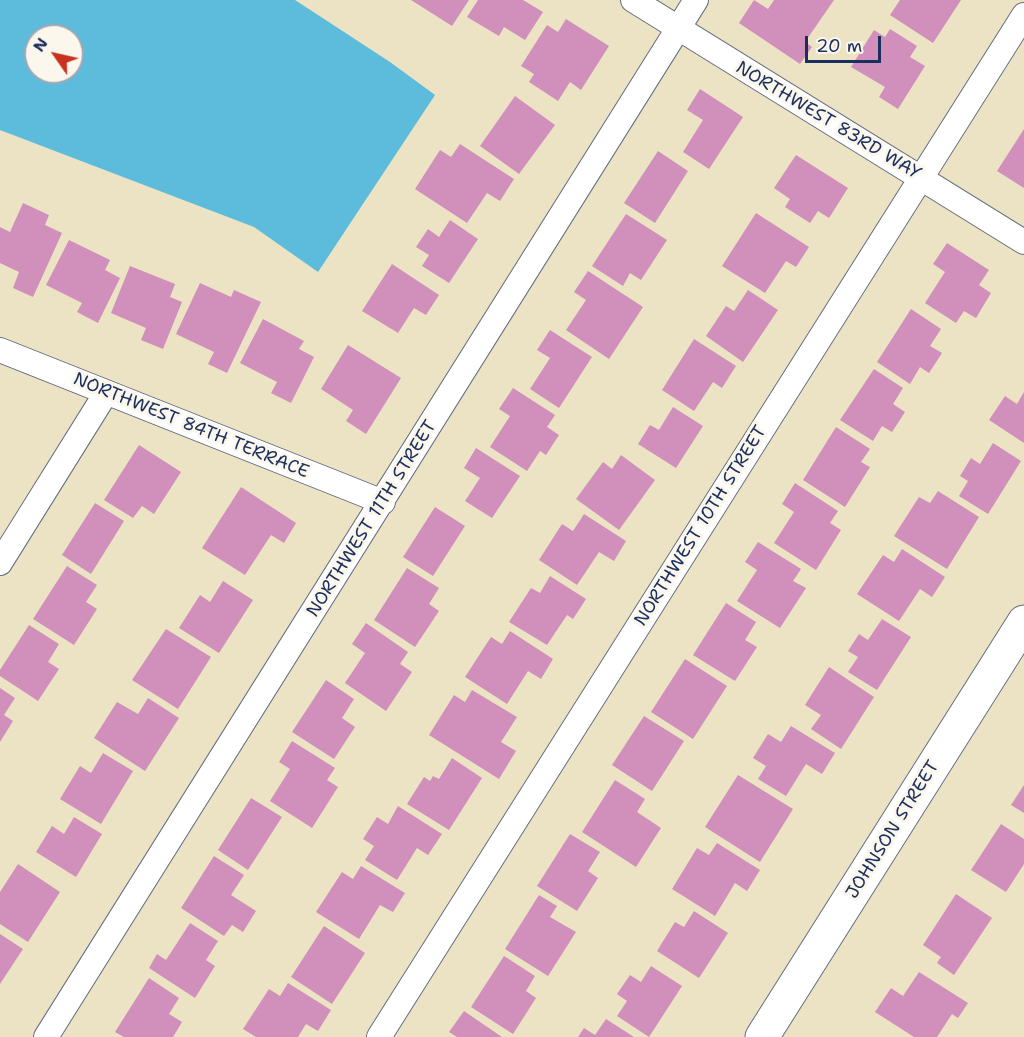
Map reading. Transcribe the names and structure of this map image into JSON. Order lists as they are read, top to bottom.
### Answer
{
  "streets": {
    "street": [
      "NORTHWEST 83RD WAY",
      "NORTHWEST 84TH TERRACE",
      "NORTHWEST 11TH STREET",
      "NORTHWEST 10TH STREET",
      "JOHNSON STREET"
    ]
  },
  "crossings": [
    ["NORTHWEST 83RD WAY", "NORTHWEST 11TH STREET"],
    ["NORTHWEST 83RD WAY", "NORTHWEST 10TH STREET"],
    ["NORTHWEST 84TH TERRACE", "NORTHWEST 11TH STREET"]
  ],
  "scale_bar": "20 m",
  "north": "top left"
}
